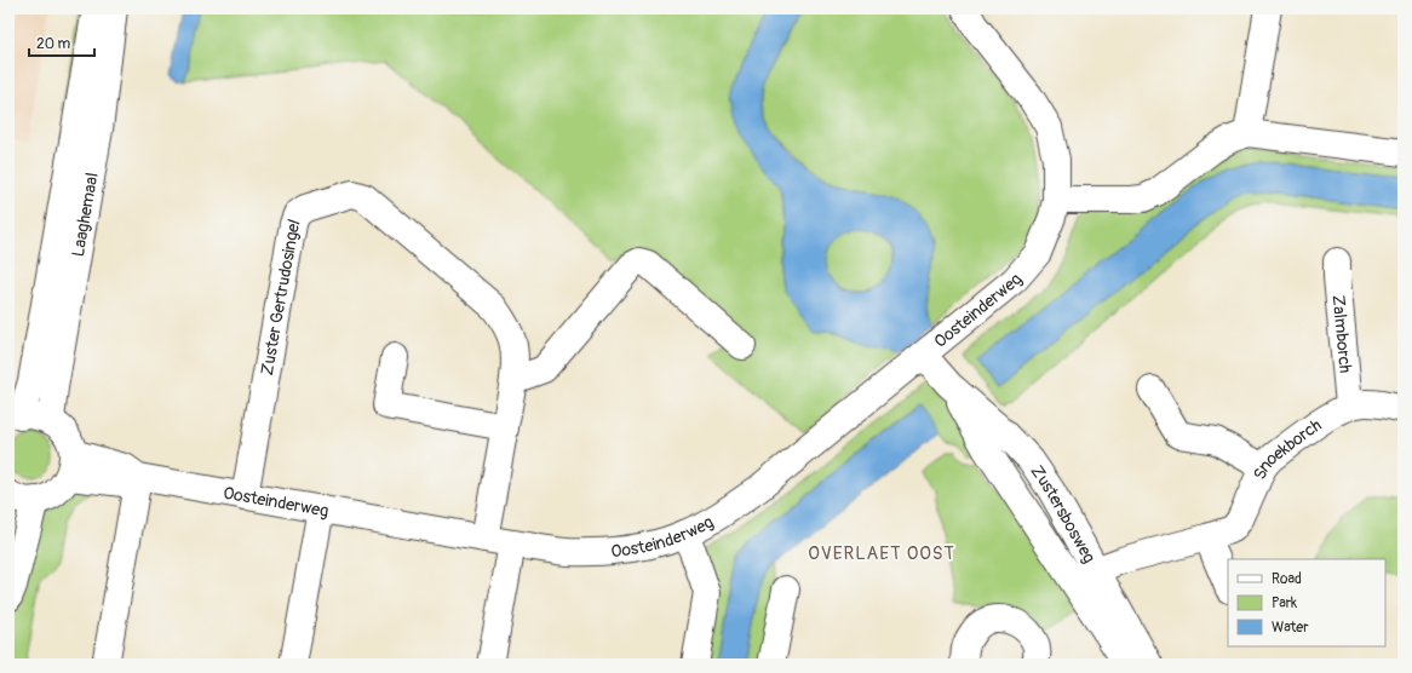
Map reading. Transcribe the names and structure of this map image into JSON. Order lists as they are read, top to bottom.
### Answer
{
  "streets": {
    "street": [
      "Laaghemaal",
      "Zuster Gertrudosingel",
      "Oosteinderweg",
      "Zalmborch",
      "Snoekborch",
      "Zustersbosweg"
    ]
  },
  "crossings": [
    ["Zuster Gertrudosingel", "Oosteinderweg"],
    ["Oosteinderweg", "Zustersbosweg"],
    ["Zalmborch", "Snoekborch"],
    ["Snoekborch", "Zustersbosweg"]
  ],
  "districts": ["OVERLAET OOST"],
  "legend": ["Road", "Park", "Water"],
  "scale_bar": "20 m"
}
